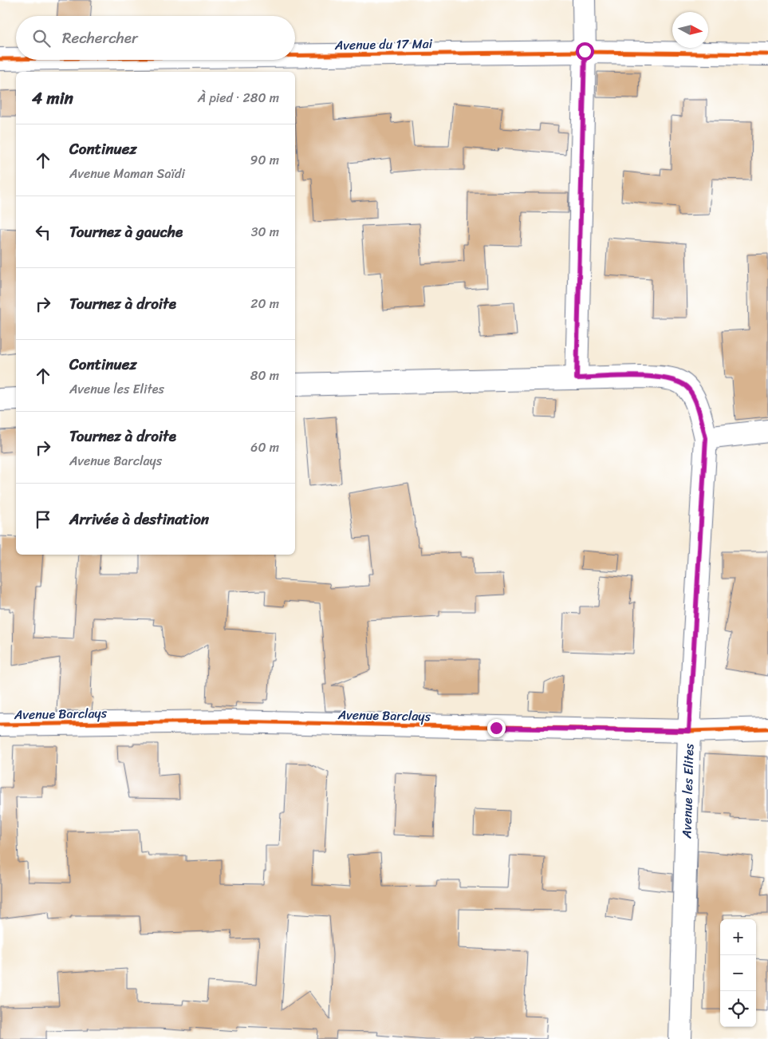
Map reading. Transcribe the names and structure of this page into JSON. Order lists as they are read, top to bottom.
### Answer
{
  "streets": {
    "street": ["Avenue du 17 Mai", "Avenue Barclays", "Avenue les Elites"]
  },
  "crossings": [
    ["Avenue Barclays", "Avenue les Elites"]
  ],
  "north": "right",
  "page": {
    "search": "Rechercher",
    "heading": ["4 min", "À pied · 280 m"],
    "list": [
      ["Continuez", "Avenue Maman Saïdi", "90 m"],
      ["Tournez à gauche", "30 m"],
      ["Tournez à droite", "20 m"],
      ["Continuez", "Avenue les Elites", "80 m"],
      ["Tournez à droite", "Avenue Barclays", "60 m"],
      "Arrivée à destination"
    ],
    "map_buttons": ["+", "−"]
  }
}
